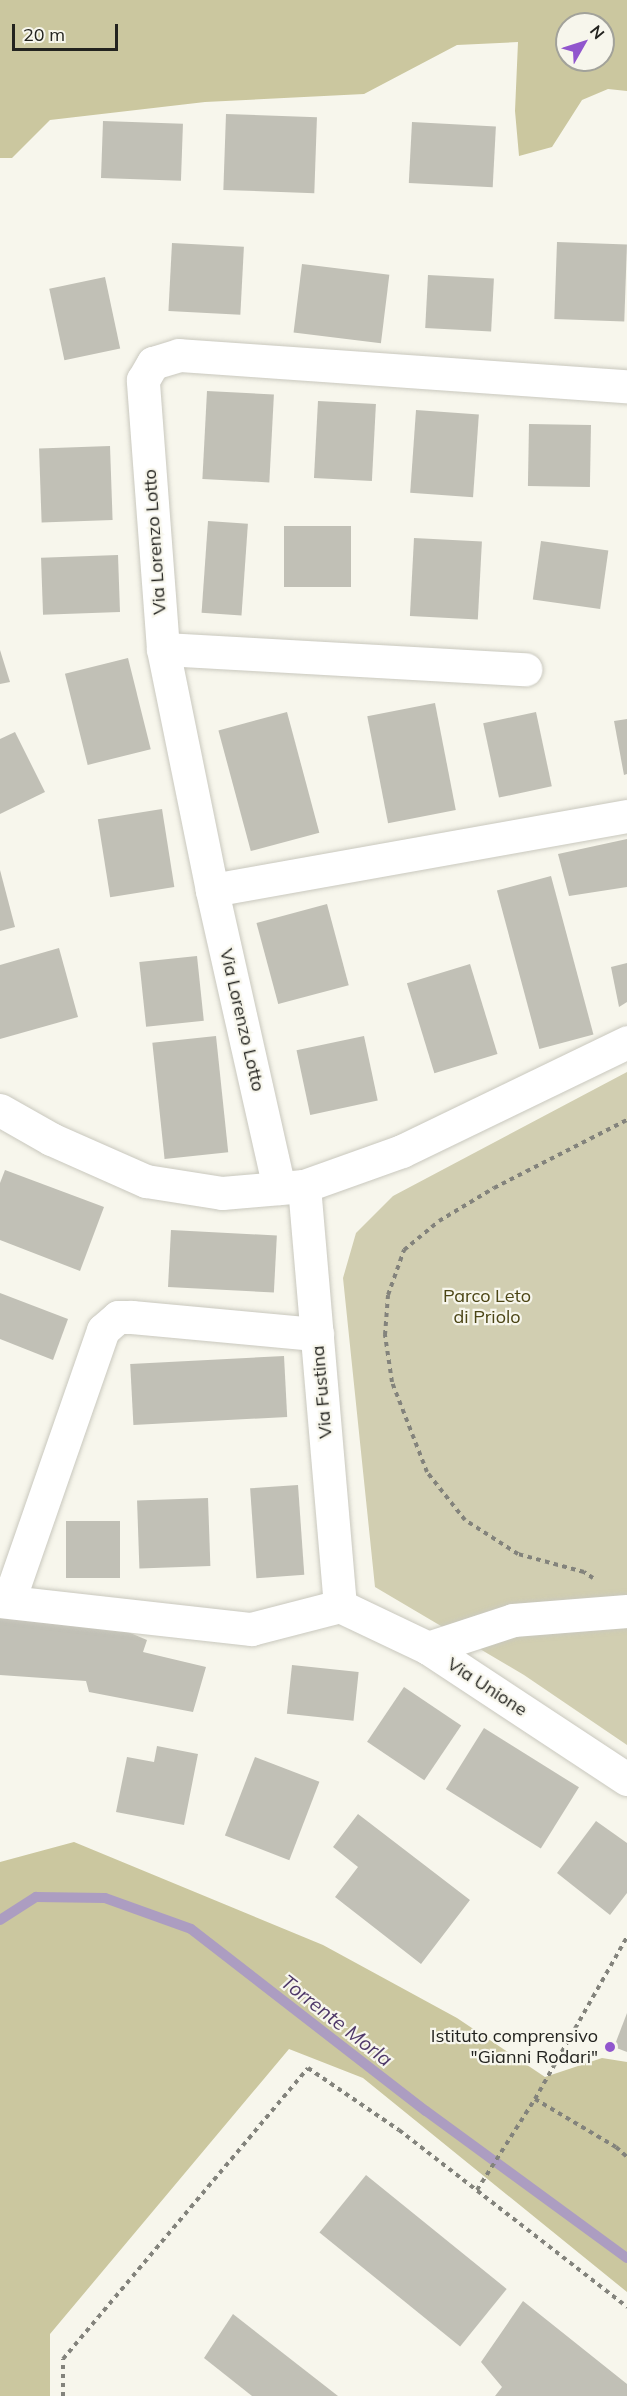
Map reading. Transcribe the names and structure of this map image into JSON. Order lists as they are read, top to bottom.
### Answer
{
  "streets": {
    "street": ["Via Lorenzo Lotto", "Via Fustina", "Via Unione"]
  },
  "crossings": [
    ["Via Lorenzo Lotto", "Via Fustina"],
    ["Via Fustina", "Via Unione"]
  ],
  "water": ["Torrente Morla"],
  "parks": ["Parco Leto di Priolo"],
  "places": ["Istituto comprensivo \"Gianni Rodari\""],
  "scale_bar": "20 m",
  "north": "top right"
}
